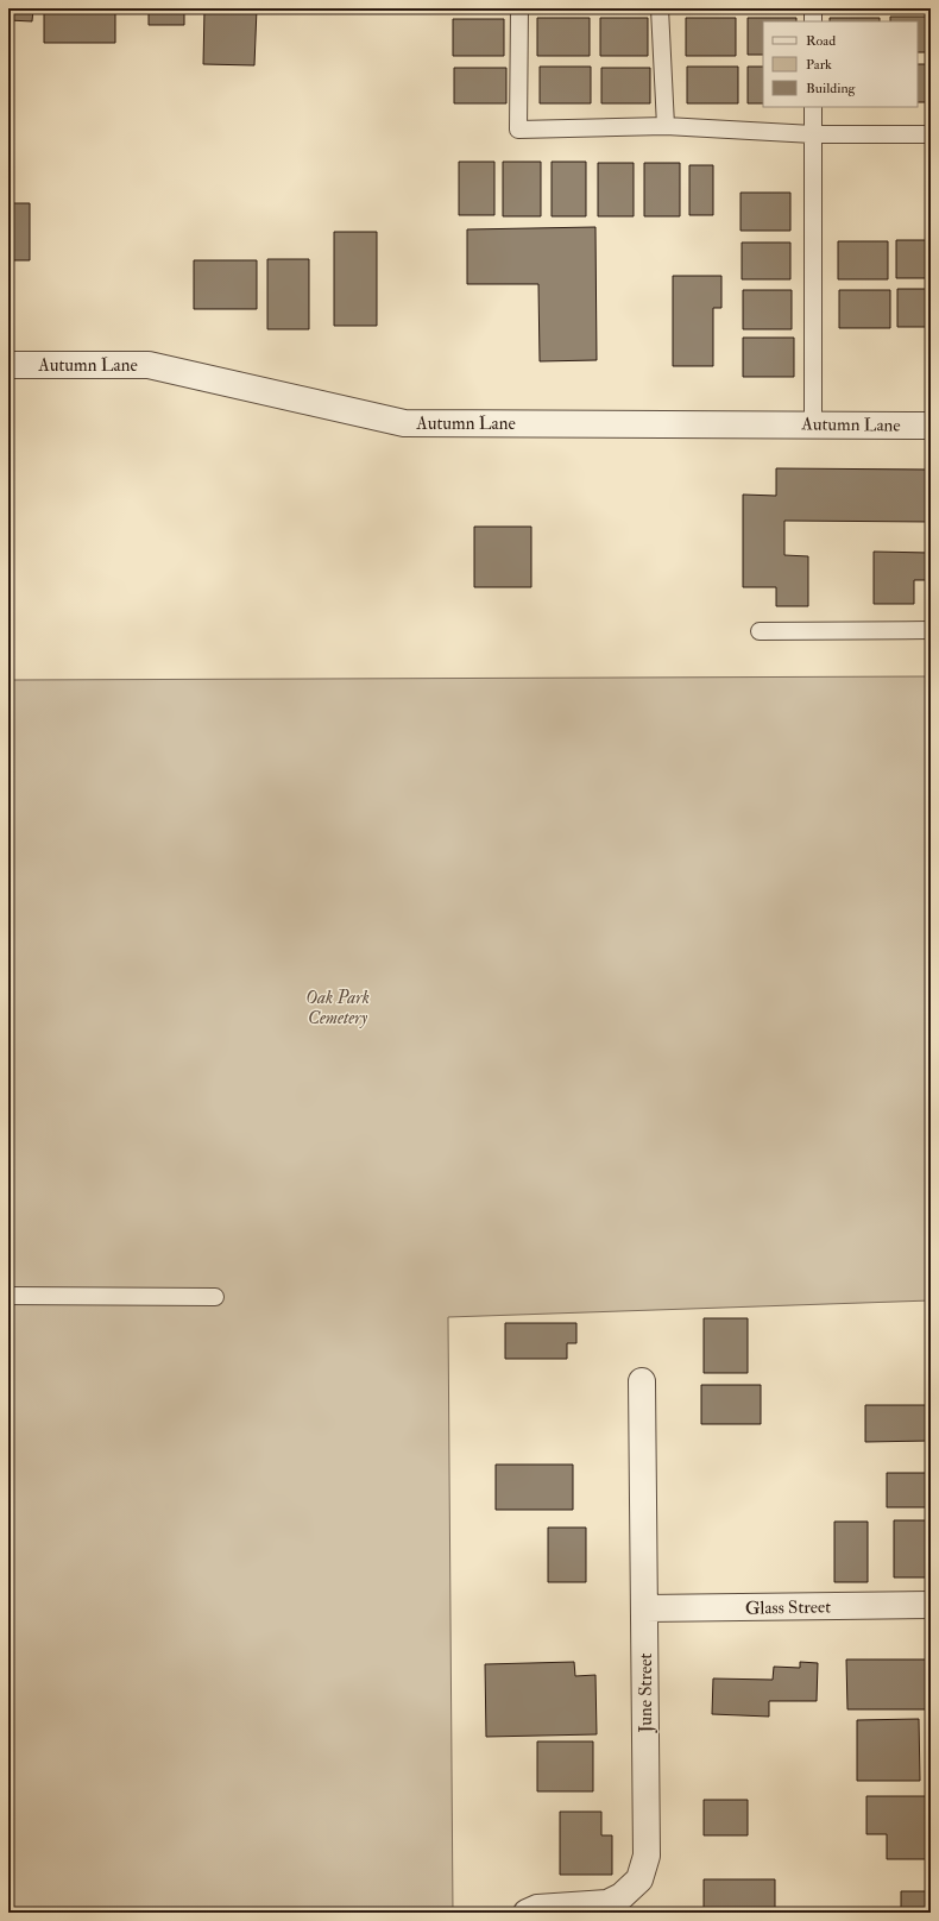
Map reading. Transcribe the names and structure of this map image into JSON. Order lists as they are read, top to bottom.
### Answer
{
  "streets": {
    "street": ["Autumn Lane", "Glass Street", "June Street"]
  },
  "crossings": [
    ["Glass Street", "June Street"]
  ],
  "parks": ["Oak Park Cemetery"],
  "legend": ["Road", "Park", "Building"]
}
